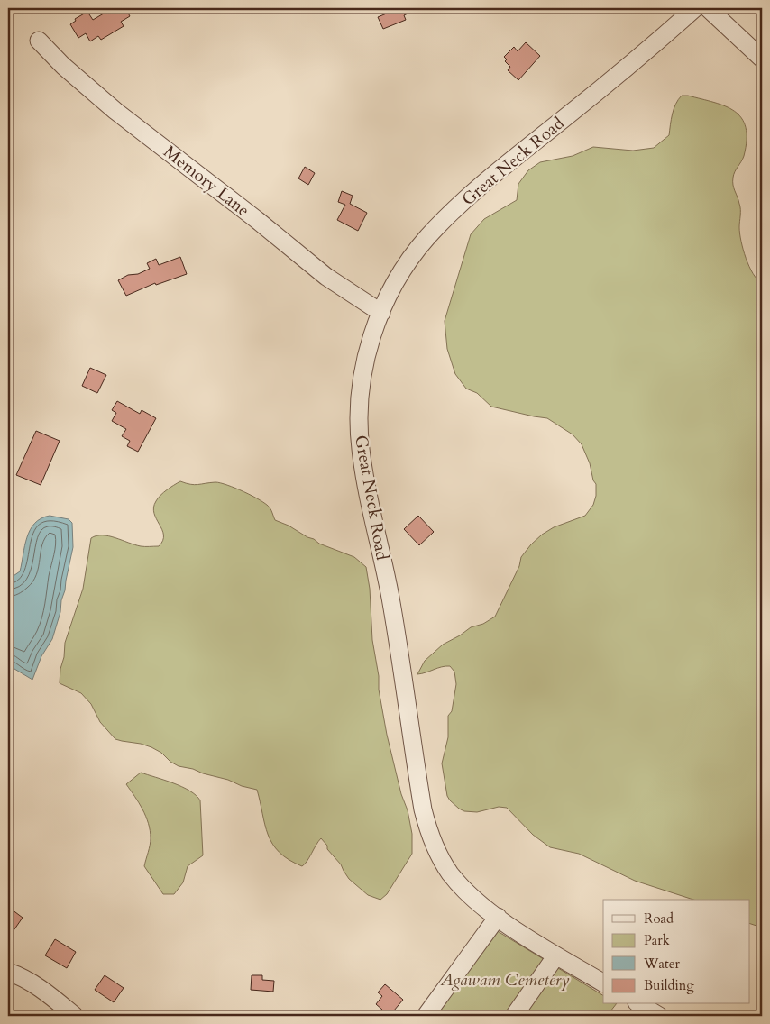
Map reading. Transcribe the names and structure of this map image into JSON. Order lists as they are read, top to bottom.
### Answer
{
  "streets": {
    "street": ["Great Neck Road", "Memory Lane"]
  },
  "crossings": [
    ["Great Neck Road", "Memory Lane"]
  ],
  "parks": ["Agawam Cemetery"],
  "legend": [
    "Road",
    "Park",
    "Water",
    "Building"
  ]
}
